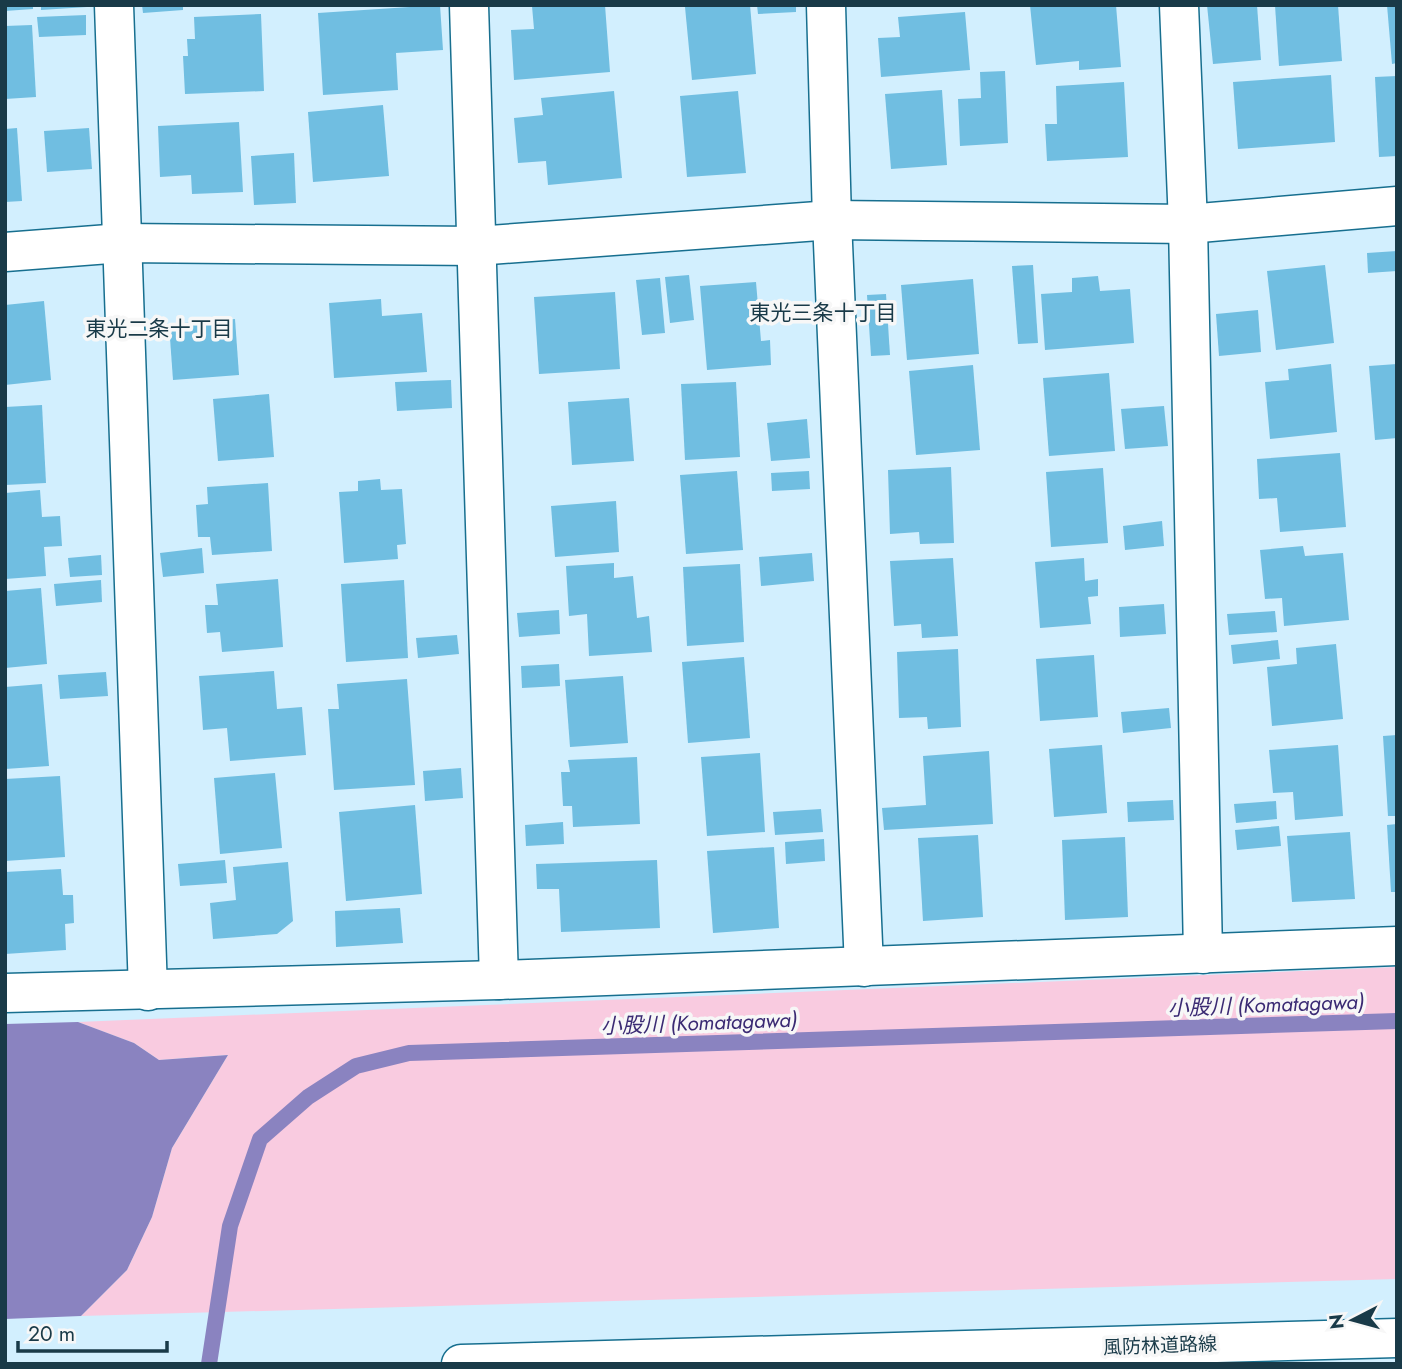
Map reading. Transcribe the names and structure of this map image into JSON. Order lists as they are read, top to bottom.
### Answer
{
  "streets": {
    "street": ["風防林道路線"]
  },
  "districts": ["東光三条十丁目", "東光二条十丁目"],
  "water": ["小股川 (Komatagawa)"],
  "scale_bar": "20 m",
  "north": "left"
}
